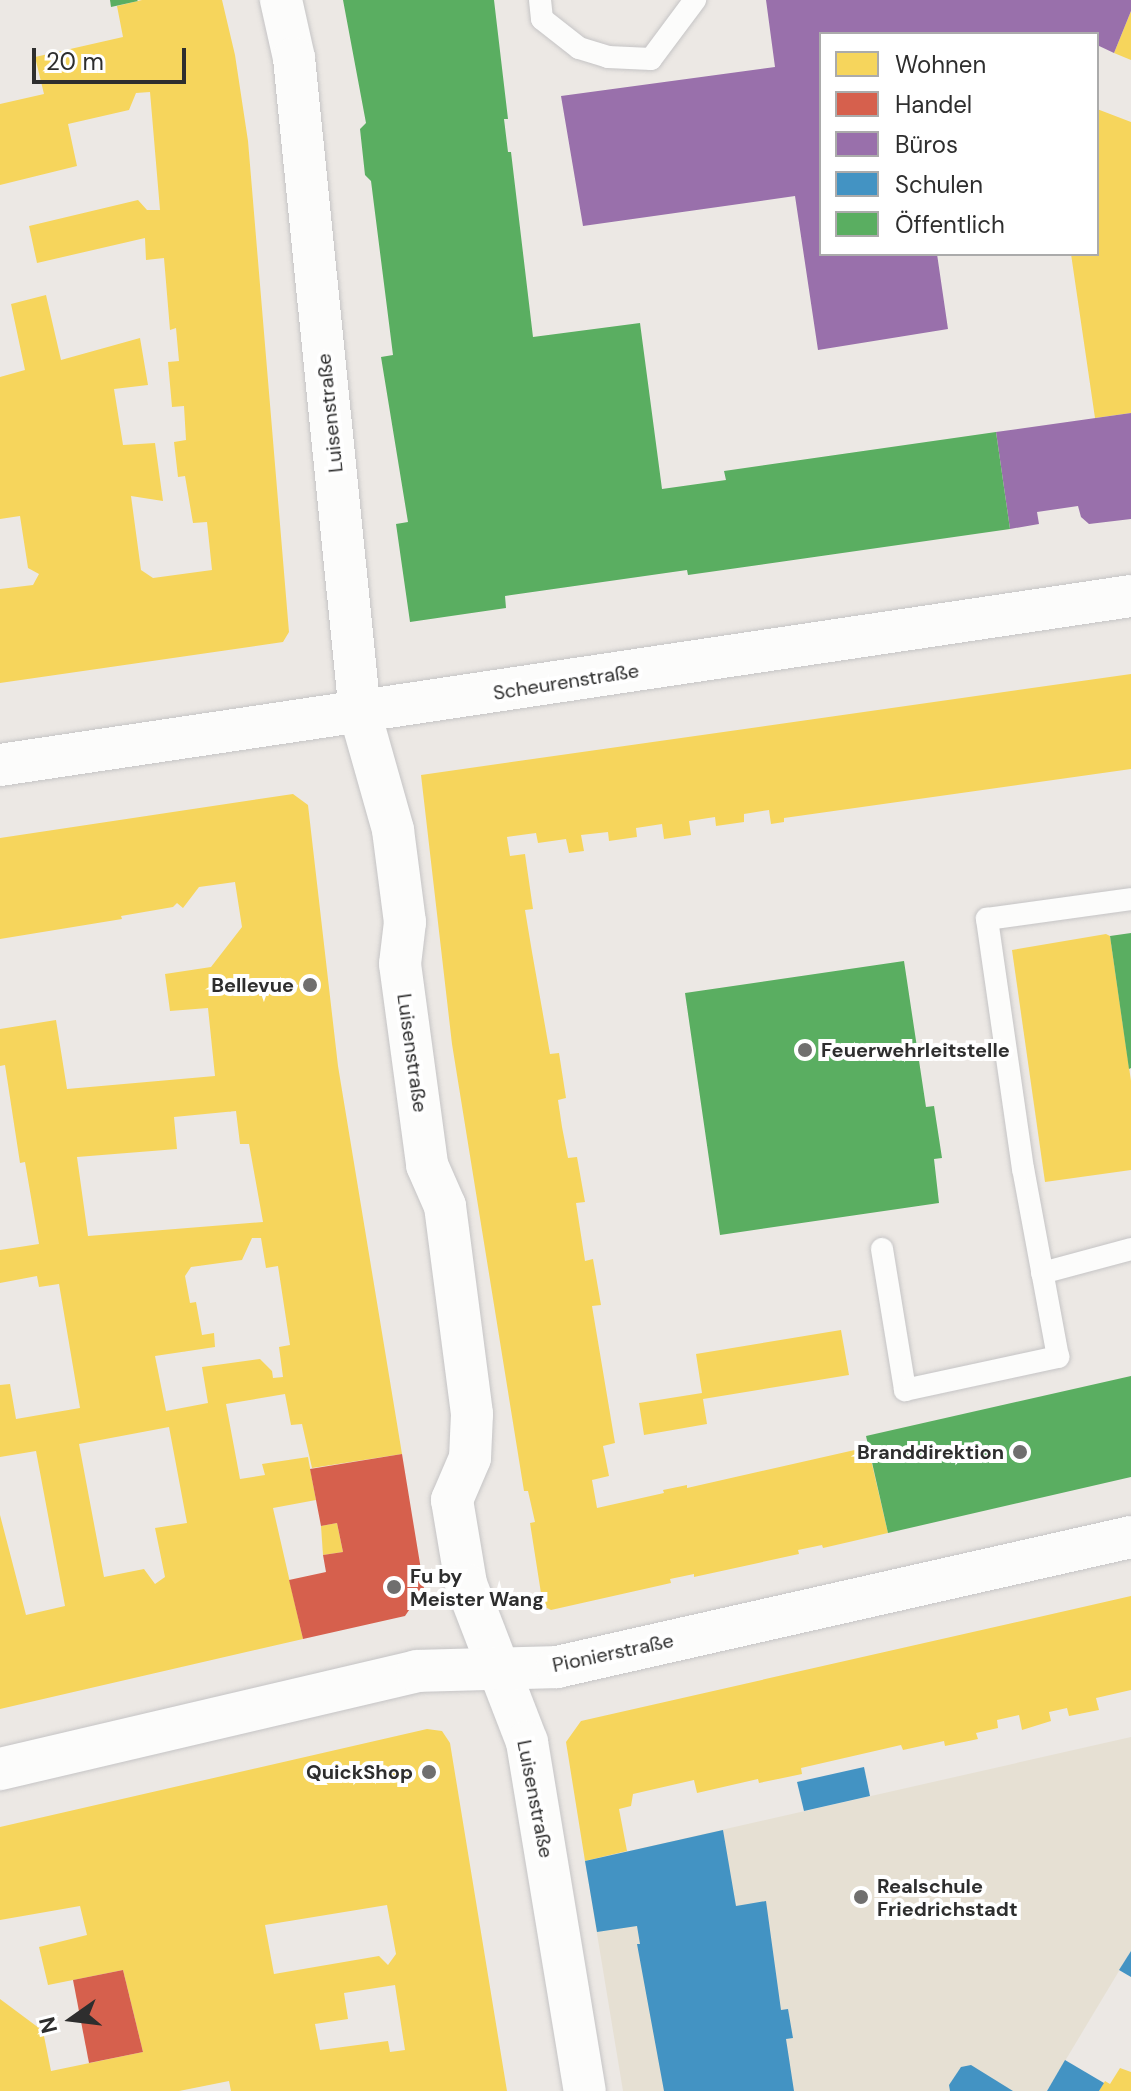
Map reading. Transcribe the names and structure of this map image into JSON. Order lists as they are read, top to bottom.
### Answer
{
  "streets": {
    "street": ["Luisenstraße", "Scheurenstraße", "Pionierstraße"]
  },
  "crossings": [
    ["Luisenstraße", "Scheurenstraße"],
    ["Luisenstraße", "Pionierstraße"]
  ],
  "places": [
    "Bellevue",
    "Feuerwehrleitstelle",
    "Branddirektion",
    "Fu by Meister Wang",
    "QuickShop",
    "Realschule Friedrichstadt"
  ],
  "legend": [
    "Wohnen",
    "Handel",
    "Büros",
    "Schulen",
    "Öffentlich"
  ],
  "scale_bar": "20 m",
  "north": "left"
}
